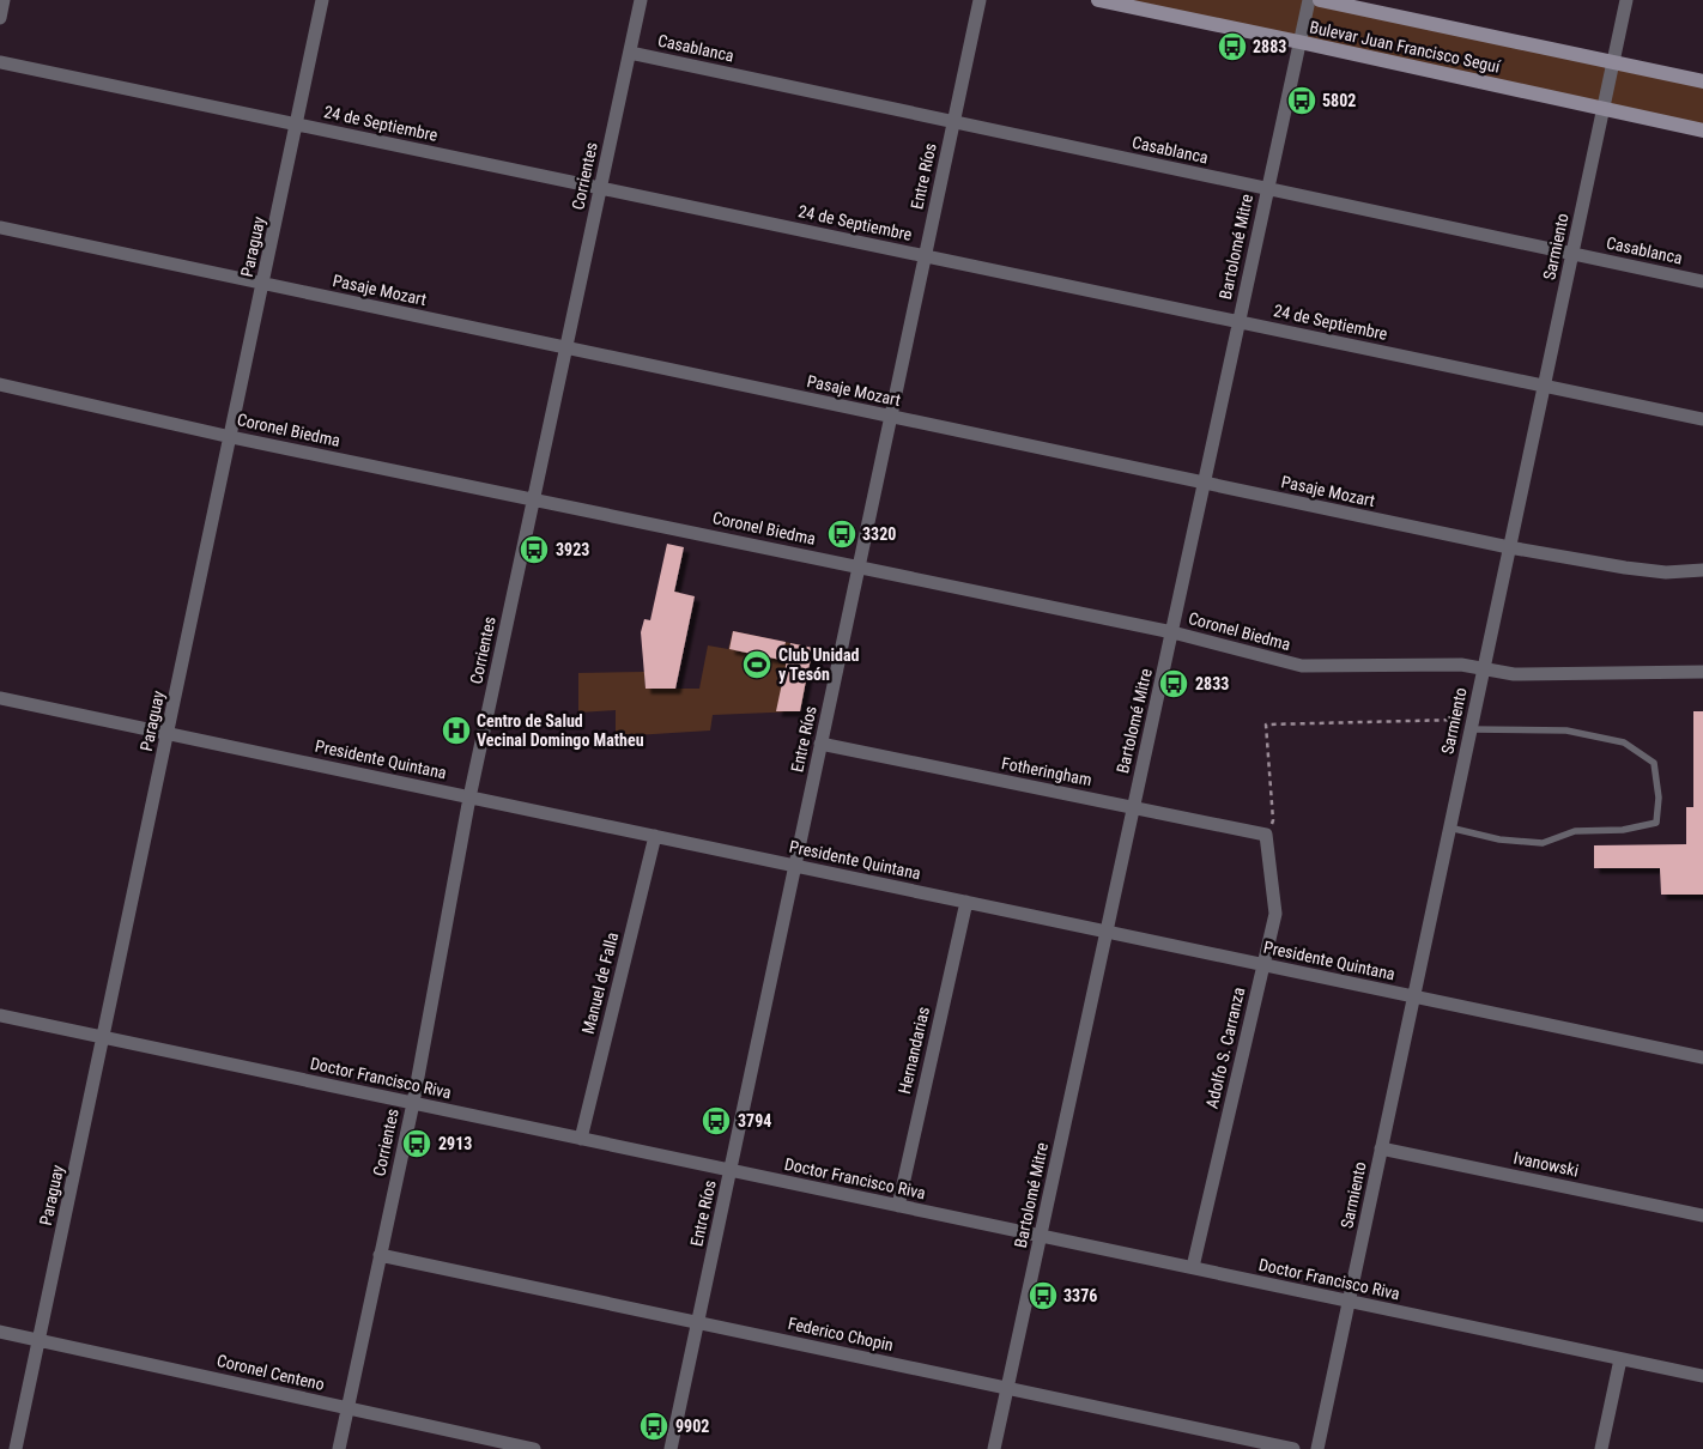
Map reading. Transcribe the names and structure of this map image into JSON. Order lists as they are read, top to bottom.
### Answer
{
  "streets": {
    "main road": ["Bulevar Juan Francisco Seguí"],
    "street": [
      "Casablanca",
      "24 de Septiembre",
      "Corrientes",
      "Entre Ríos",
      "Paraguay",
      "Bartolomé Mitre",
      "Sarmiento",
      "Pasaje Mozart",
      "Coronel Biedma",
      "Presidente Quintana",
      "Fotheringham",
      "Manuel de Falla",
      "Adolfo S. Carranza",
      "Hernandarias",
      "Doctor Francisco Riva",
      "Ivanowski",
      "Federico Chopin",
      "Coronel Centeno"
    ]
  },
  "crossings": [
    ["Bulevar Juan Francisco Seguí", "Bartolomé Mitre"],
    ["Bulevar Juan Francisco Seguí", "Sarmiento"],
    ["Casablanca", "Corrientes"],
    ["Casablanca", "Entre Ríos"],
    ["Casablanca", "Bartolomé Mitre"],
    ["Casablanca", "Sarmiento"],
    ["24 de Septiembre", "Corrientes"],
    ["24 de Septiembre", "Entre Ríos"],
    ["24 de Septiembre", "Paraguay"],
    ["24 de Septiembre", "Bartolomé Mitre"],
    ["24 de Septiembre", "Sarmiento"],
    ["Corrientes", "Pasaje Mozart"],
    ["Corrientes", "Coronel Biedma"],
    ["Corrientes", "Presidente Quintana"],
    ["Corrientes", "Doctor Francisco Riva"],
    ["Corrientes", "Federico Chopin"],
    ["Corrientes", "Coronel Centeno"],
    ["Entre Ríos", "Pasaje Mozart"],
    ["Entre Ríos", "Coronel Biedma"],
    ["Entre Ríos", "Presidente Quintana"],
    ["Entre Ríos", "Fotheringham"],
    ["Entre Ríos", "Doctor Francisco Riva"],
    ["Entre Ríos", "Federico Chopin"],
    ["Paraguay", "Pasaje Mozart"],
    ["Paraguay", "Coronel Biedma"],
    ["Paraguay", "Presidente Quintana"],
    ["Paraguay", "Doctor Francisco Riva"],
    ["Paraguay", "Coronel Centeno"],
    ["Bartolomé Mitre", "Pasaje Mozart"],
    ["Bartolomé Mitre", "Coronel Biedma"],
    ["Bartolomé Mitre", "Presidente Quintana"],
    ["Bartolomé Mitre", "Fotheringham"],
    ["Bartolomé Mitre", "Doctor Francisco Riva"],
    ["Bartolomé Mitre", "Federico Chopin"],
    ["Sarmiento", "Pasaje Mozart"],
    ["Sarmiento", "Coronel Biedma"],
    ["Sarmiento", "Presidente Quintana"],
    ["Sarmiento", "Doctor Francisco Riva"],
    ["Sarmiento", "Ivanowski"],
    ["Presidente Quintana", "Manuel de Falla"],
    ["Presidente Quintana", "Adolfo S. Carranza"],
    ["Presidente Quintana", "Hernandarias"],
    ["Fotheringham", "Adolfo S. Carranza"],
    ["Manuel de Falla", "Doctor Francisco Riva"],
    ["Adolfo S. Carranza", "Doctor Francisco Riva"],
    ["Hernandarias", "Doctor Francisco Riva"]
  ],
  "places": {
    "bus stop": [
      "2883",
      "5802",
      "3320",
      "3923",
      "2833",
      "3794",
      "2913",
      "3376",
      "9902"
    ],
    "sports": ["Club Unidad y Tesón"],
    "hospital": ["Centro de Salud Vecinal Domingo Matheu"]
  }
}
